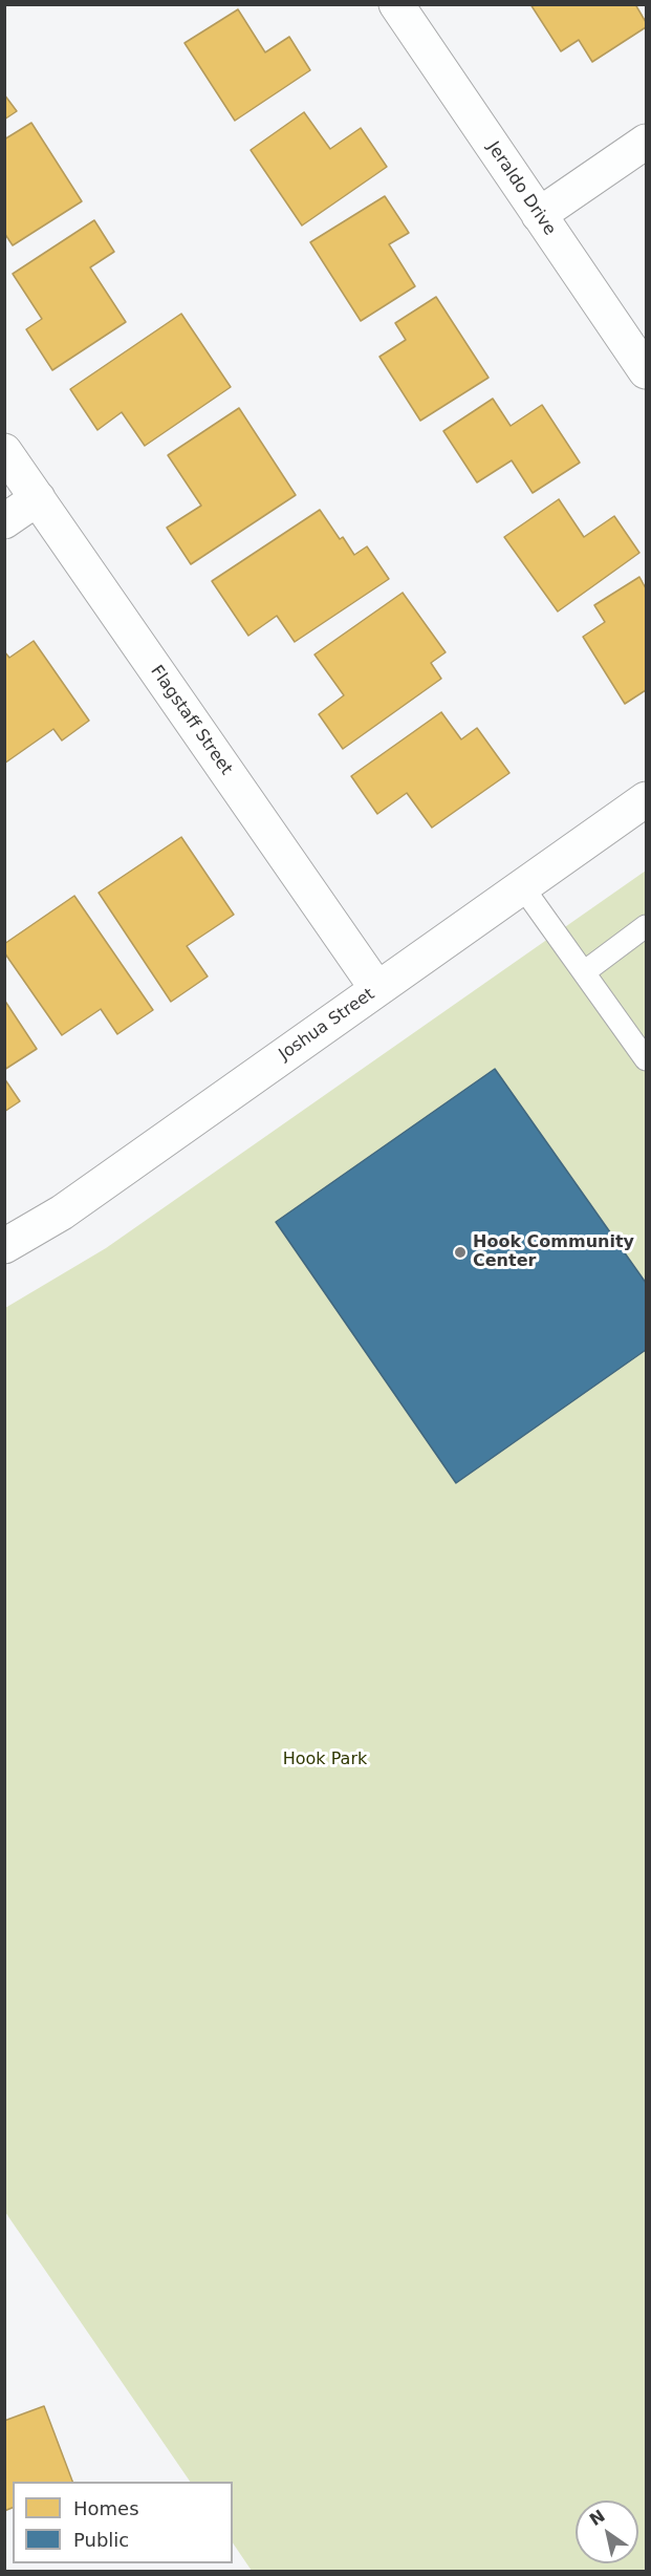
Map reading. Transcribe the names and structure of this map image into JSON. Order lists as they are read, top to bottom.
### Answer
{
  "streets": {
    "street": ["Jeraldo Drive", "Flagstaff Street", "Joshua Street"]
  },
  "crossings": [
    ["Flagstaff Street", "Joshua Street"]
  ],
  "parks": ["Hook Park"],
  "places": ["Hook Community Center"],
  "legend": ["Homes", "Public"],
  "north": "top left"
}
